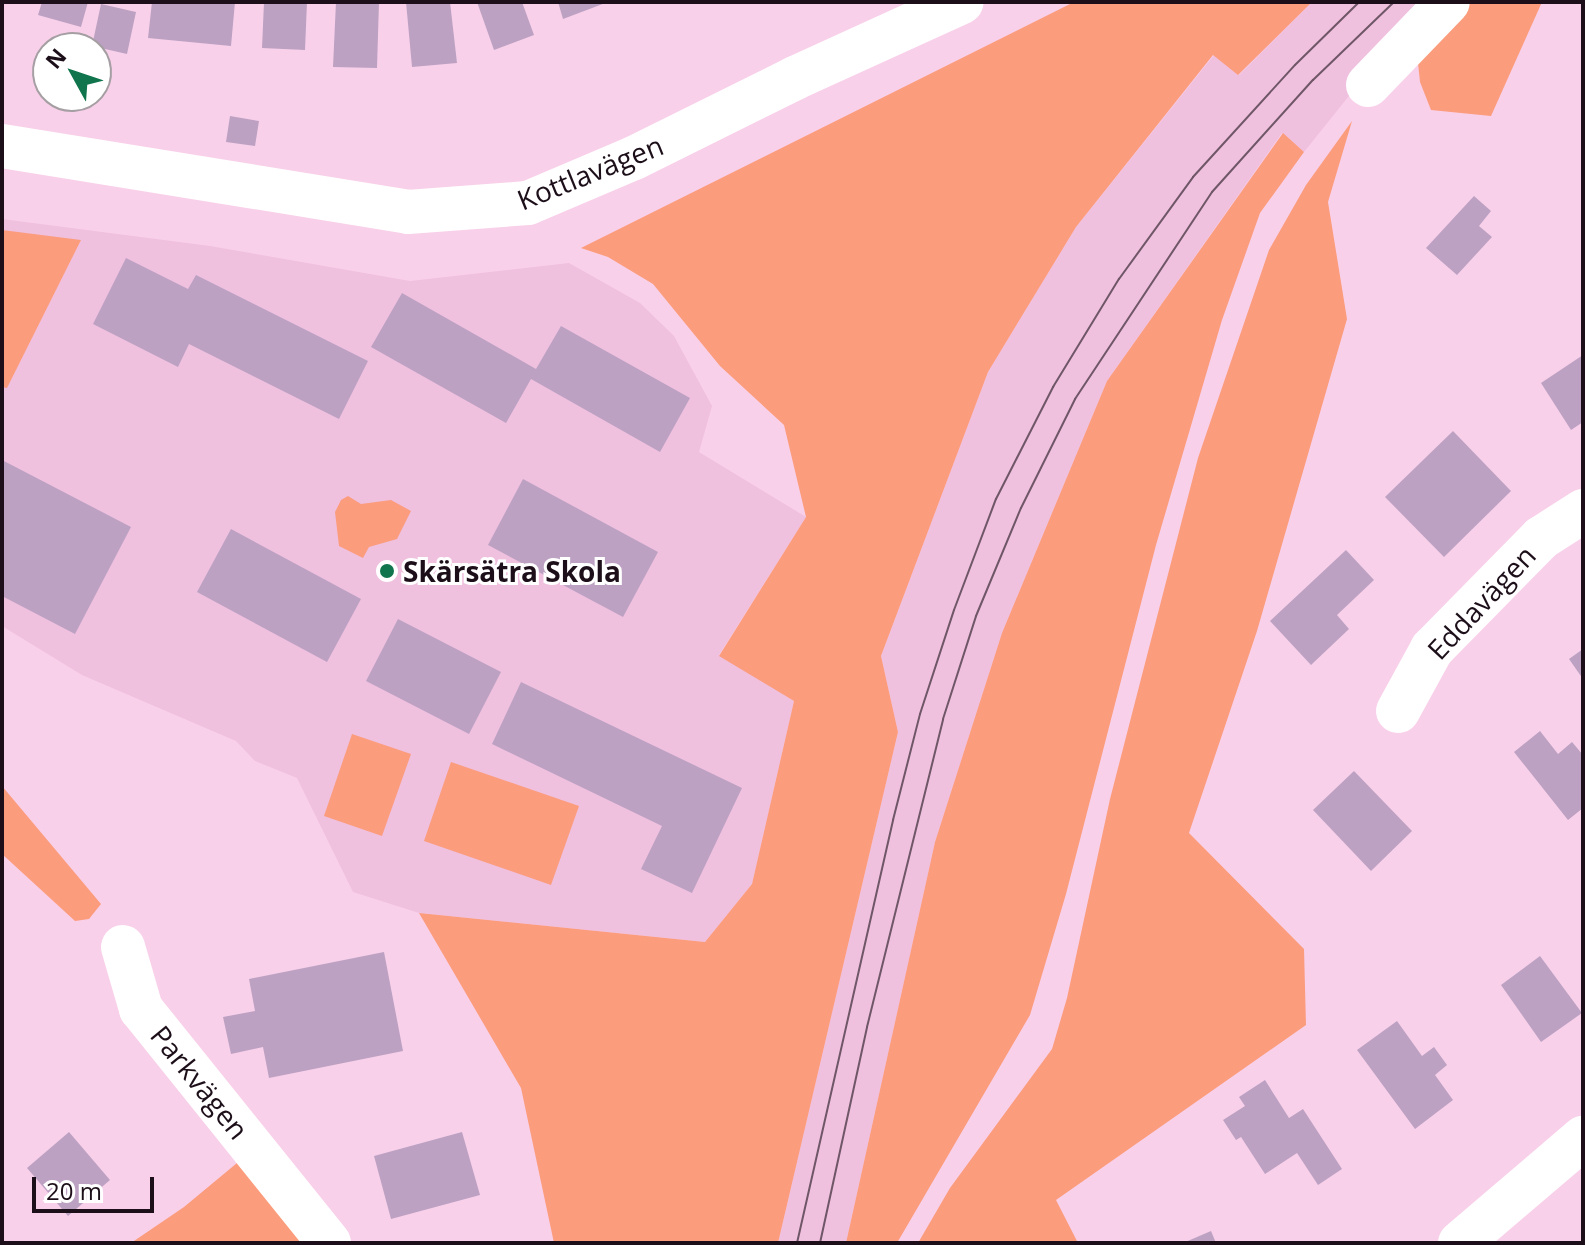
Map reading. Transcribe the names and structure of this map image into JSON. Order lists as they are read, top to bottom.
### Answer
{
  "streets": {
    "street": ["Kottlavägen", "Eddavägen", "Parkvägen"]
  },
  "places": ["Skärsätra Skola"],
  "scale_bar": "20 m",
  "north": "top left"
}
